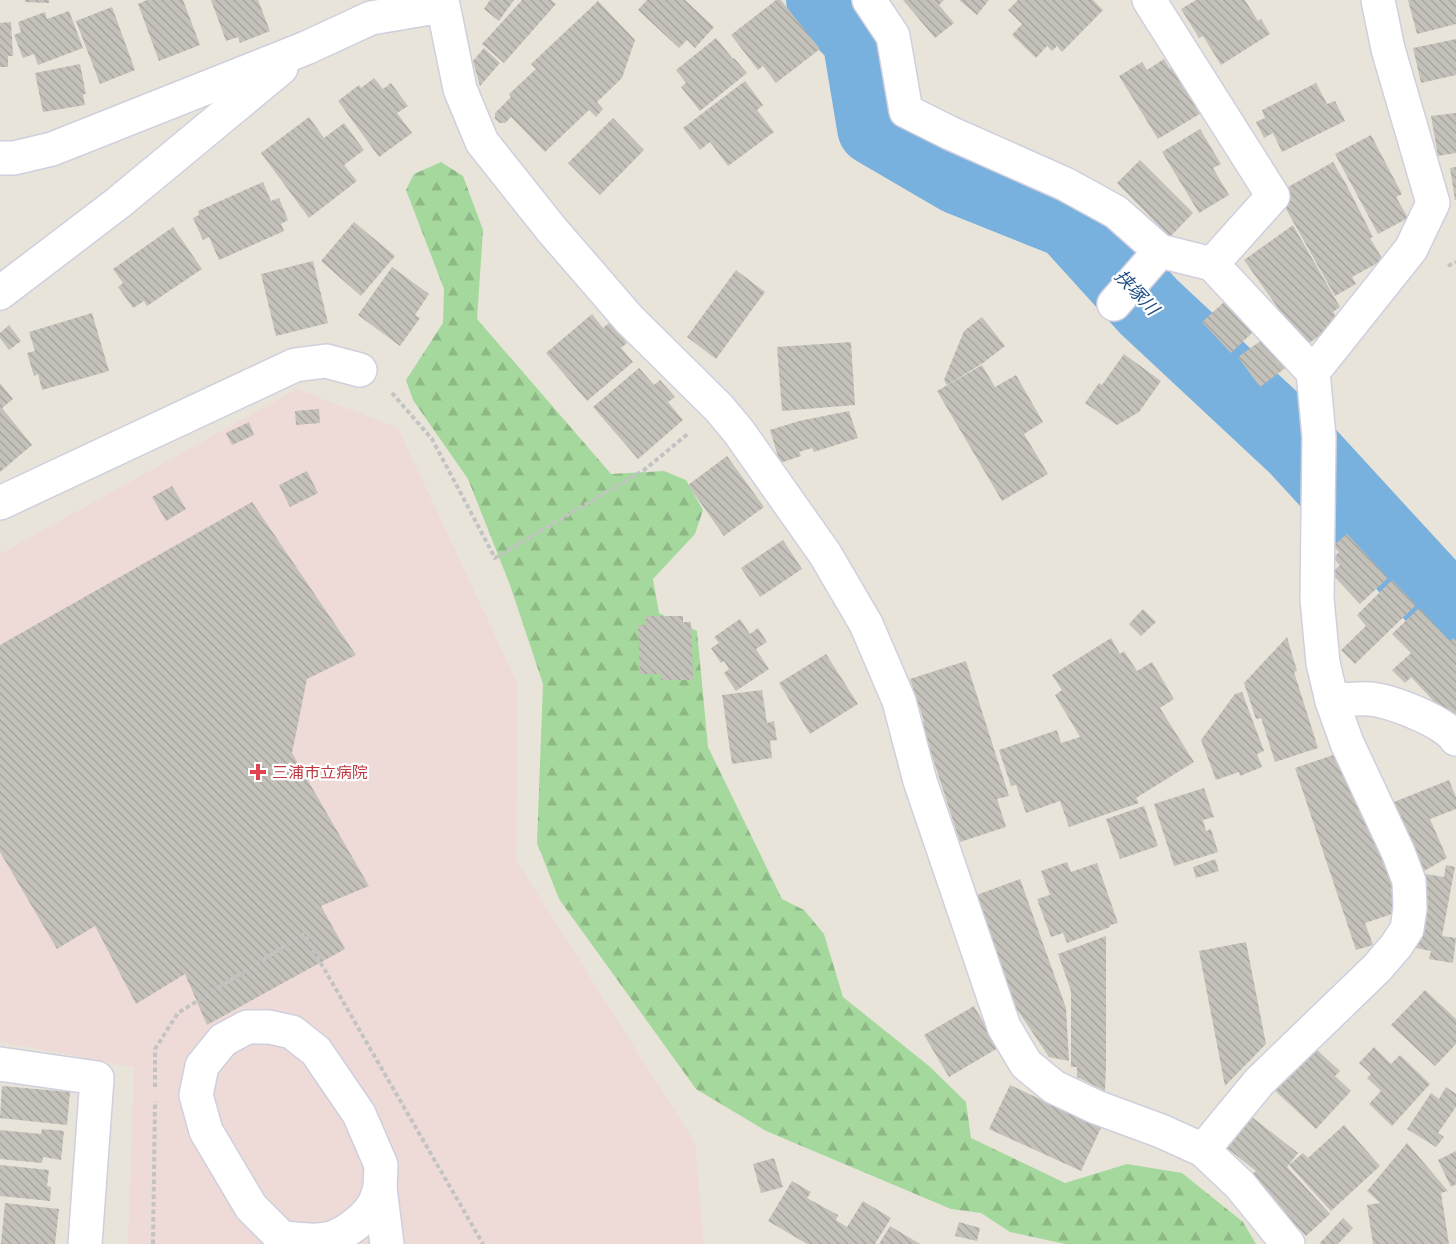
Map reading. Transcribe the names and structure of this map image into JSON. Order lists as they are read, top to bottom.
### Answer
{
  "water": ["挟塚川"],
  "places": {
    "health": ["三浦市立病院"]
  }
}
